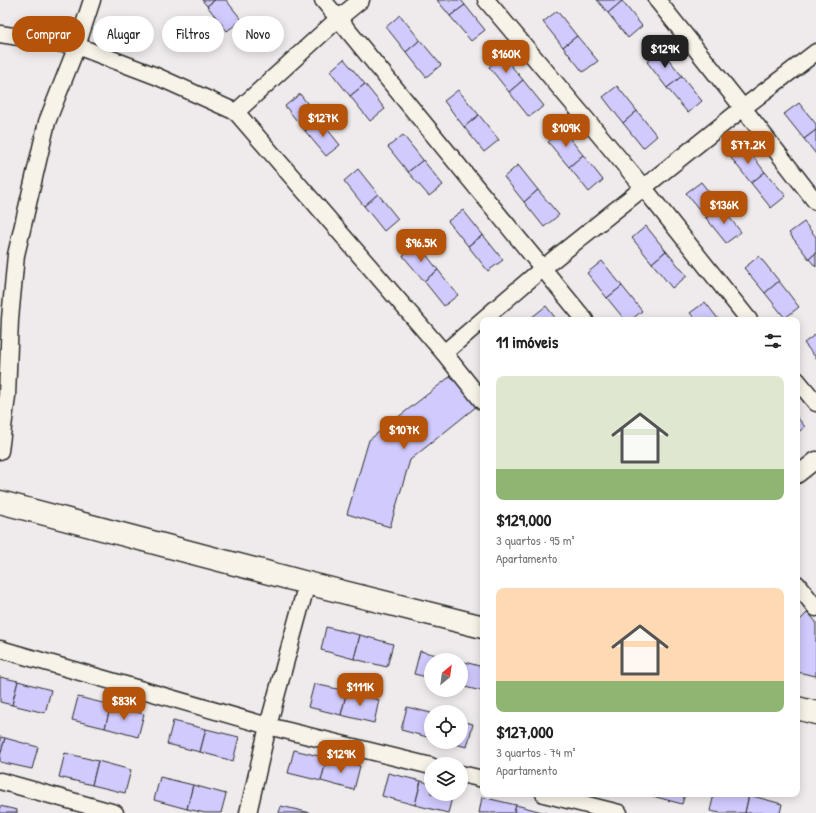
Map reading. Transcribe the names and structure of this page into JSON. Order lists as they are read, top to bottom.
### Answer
{
  "north": "top right",
  "page": {
    "chip": [
      "Comprar",
      "Alugar",
      "Filtros",
      "Novo"
    ],
    "price": [
      "$129K",
      "$160K",
      "$127K",
      "$109K",
      "$77.2K",
      "$136K",
      "$96.5K",
      "$107K",
      "$111K",
      "$83K",
      "$129K"
    ],
    "heading": "11 imóveis",
    "list": [
      {
        "name": "$129,000",
        "note": "3 quartos · 95 m² · Apartamento"
      },
      {
        "name": "$127,000",
        "note": "3 quartos · 74 m² · Apartamento"
      }
    ]
  }
}
